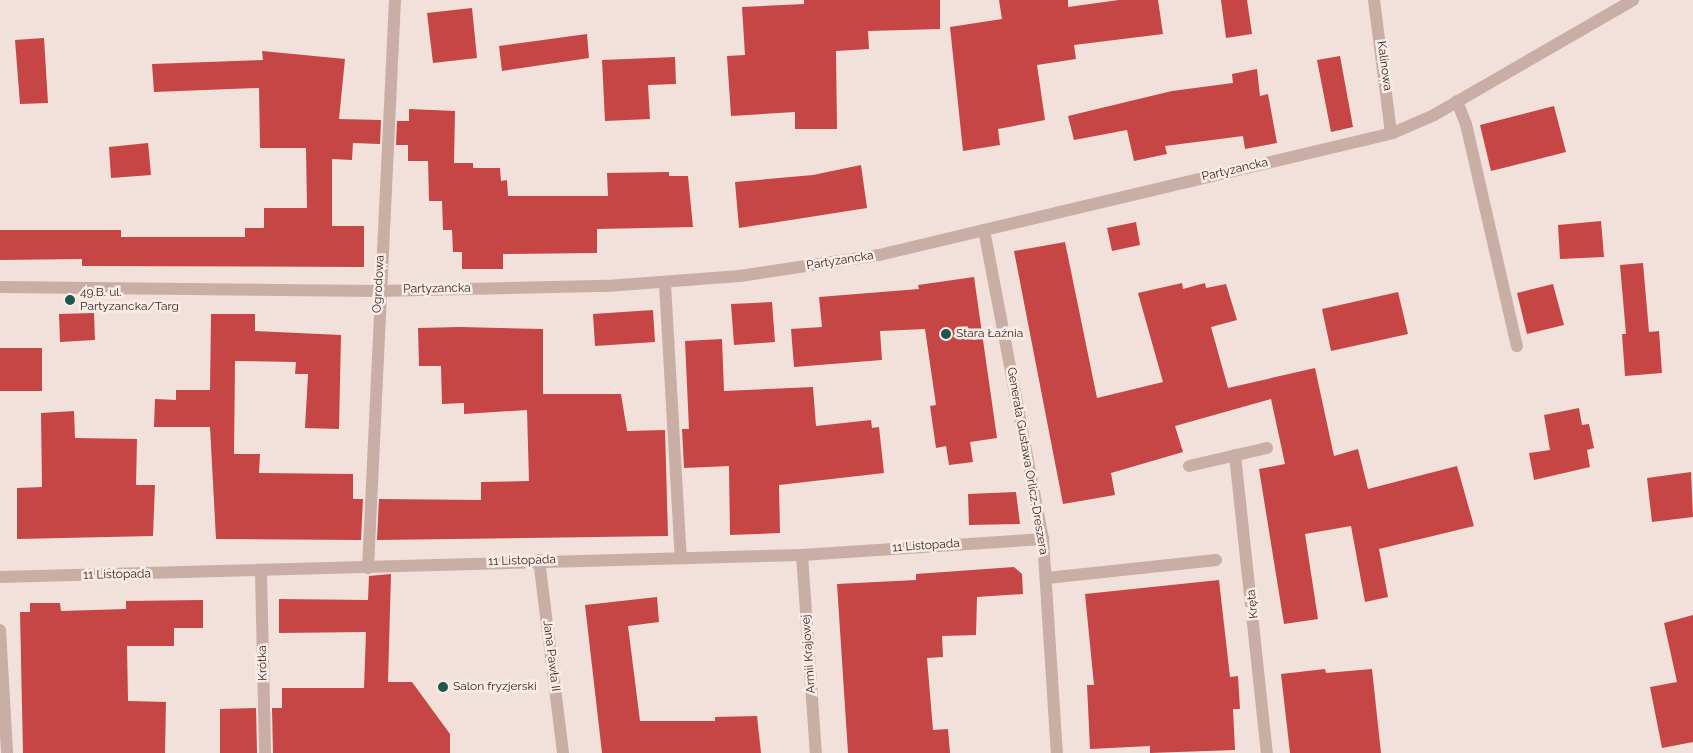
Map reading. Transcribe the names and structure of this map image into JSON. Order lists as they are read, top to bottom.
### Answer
{
  "streets": {
    "street": [
      "Kalinowa",
      "Partyzancka",
      "Ogrodowa",
      "Generała Gustawa Orlicz-Dreszera",
      "11 Listopada",
      "Kręta",
      "Armii Krajowej",
      "Jana Pawła II",
      "Krótka"
    ]
  },
  "crossings": [
    ["Kalinowa", "Partyzancka"],
    ["Partyzancka", "Ogrodowa"],
    ["Partyzancka", "Generała Gustawa Orlicz-Dreszera"],
    ["Ogrodowa", "11 Listopada"],
    ["Generała Gustawa Orlicz-Dreszera", "11 Listopada"],
    ["11 Listopada", "Armii Krajowej"],
    ["11 Listopada", "Jana Pawła II"],
    ["11 Listopada", "Krótka"]
  ],
  "places": ["49.B. ul. Partyzancka/Targ", "Stara Łaźnia", "Salon fryzjerski"]
}
